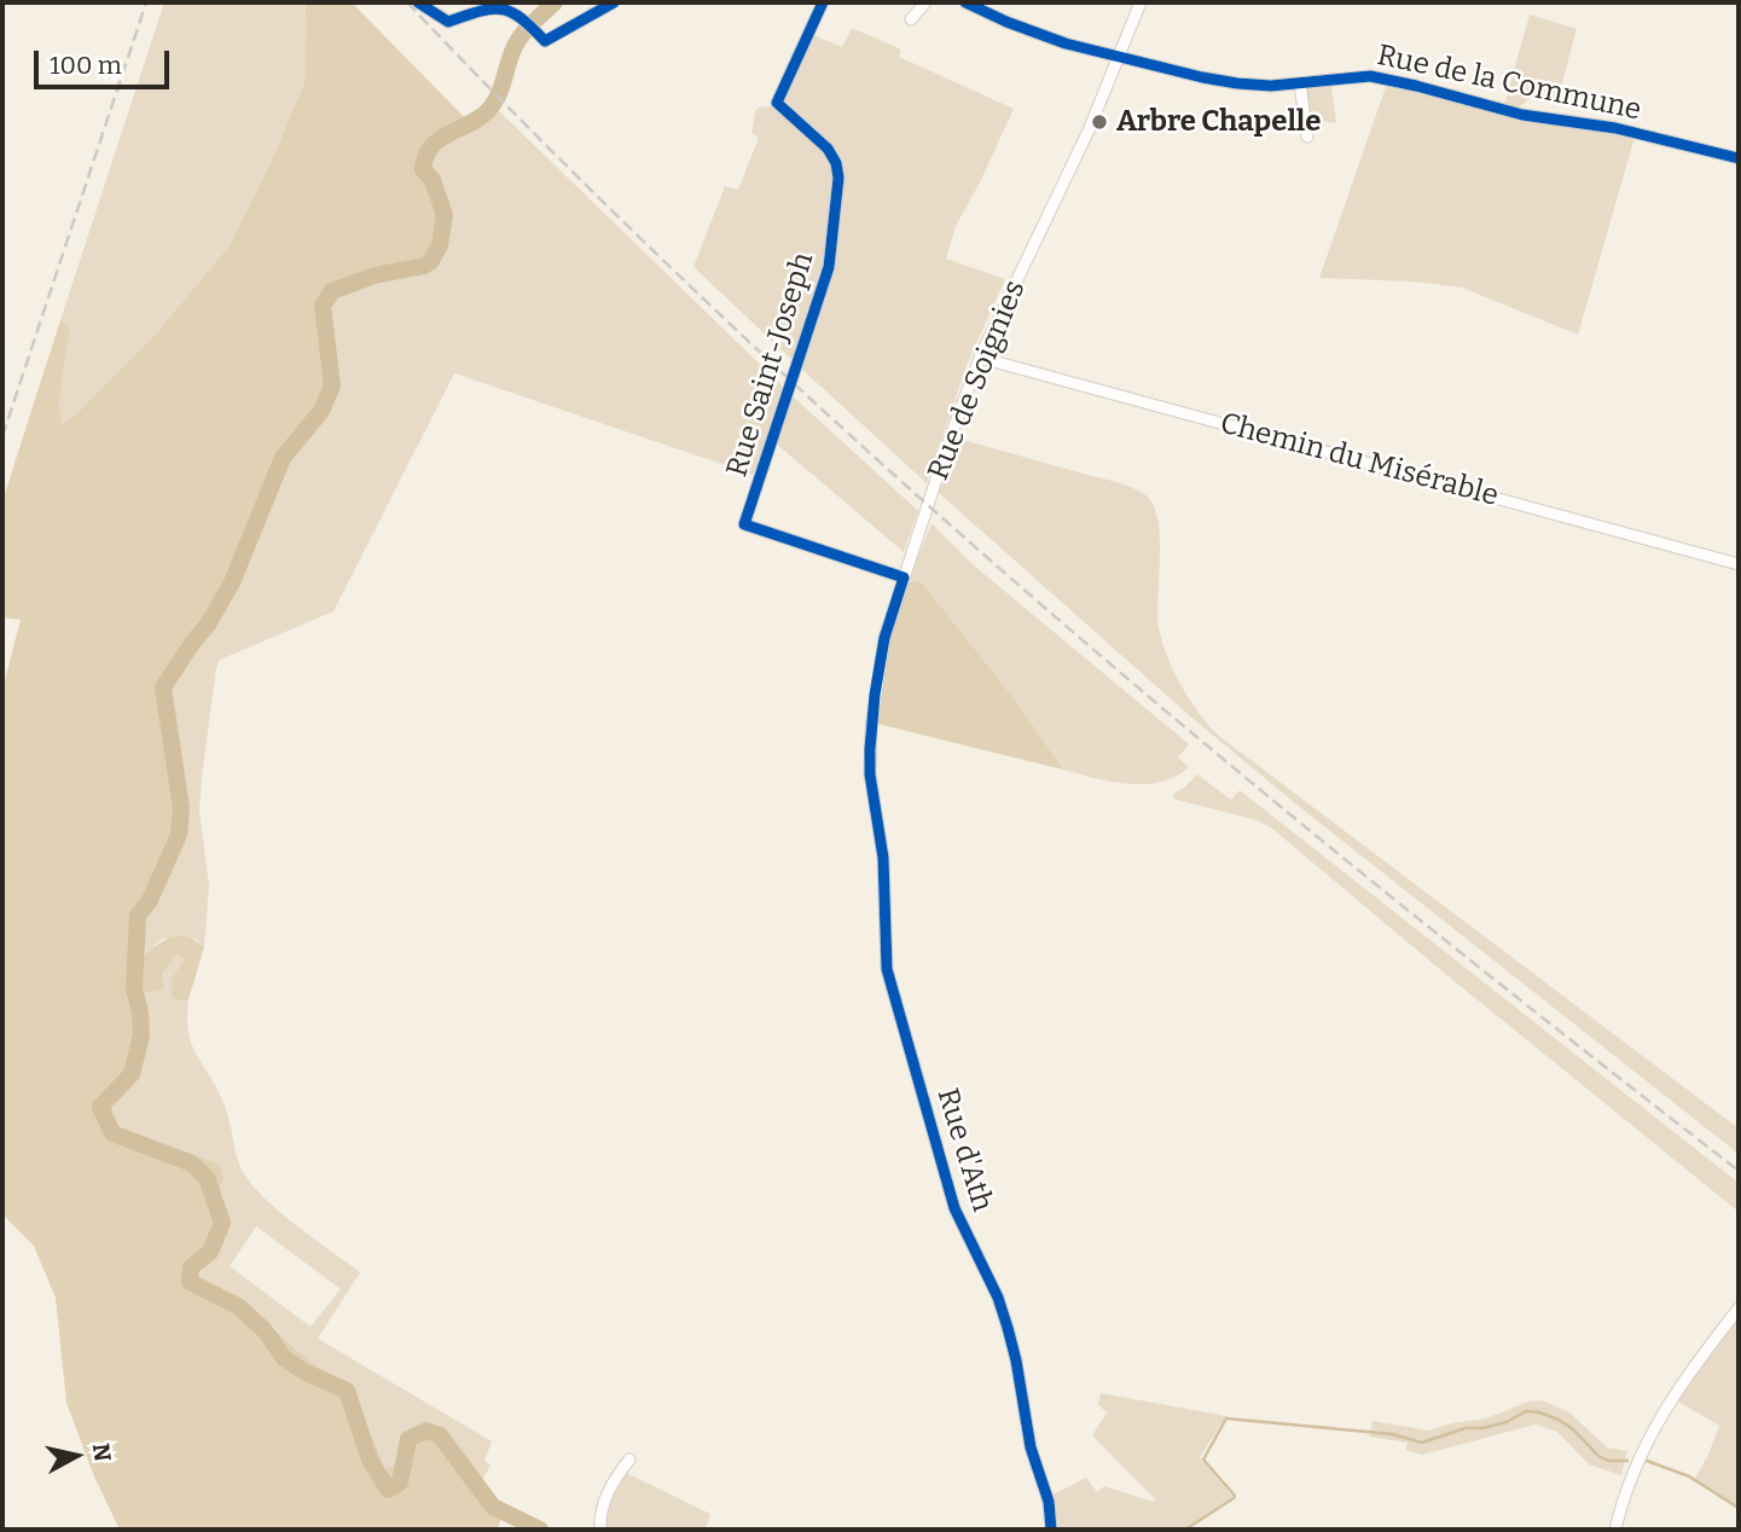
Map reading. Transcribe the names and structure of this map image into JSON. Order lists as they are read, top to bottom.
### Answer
{
  "streets": {
    "street": [
      "Rue de la Commune",
      "Rue Saint-Joseph",
      "Rue de Soignies",
      "Chemin du Misérable",
      "Rue d'Ath"
    ]
  },
  "crossings": [
    ["Rue de la Commune", "Rue de Soignies"],
    ["Rue Saint-Joseph", "Rue de Soignies"],
    ["Rue de Soignies", "Chemin du Misérable"],
    ["Rue de Soignies", "Rue d'Ath"]
  ],
  "places": ["Arbre Chapelle"],
  "scale_bar": "100 m",
  "north": "right"
}
